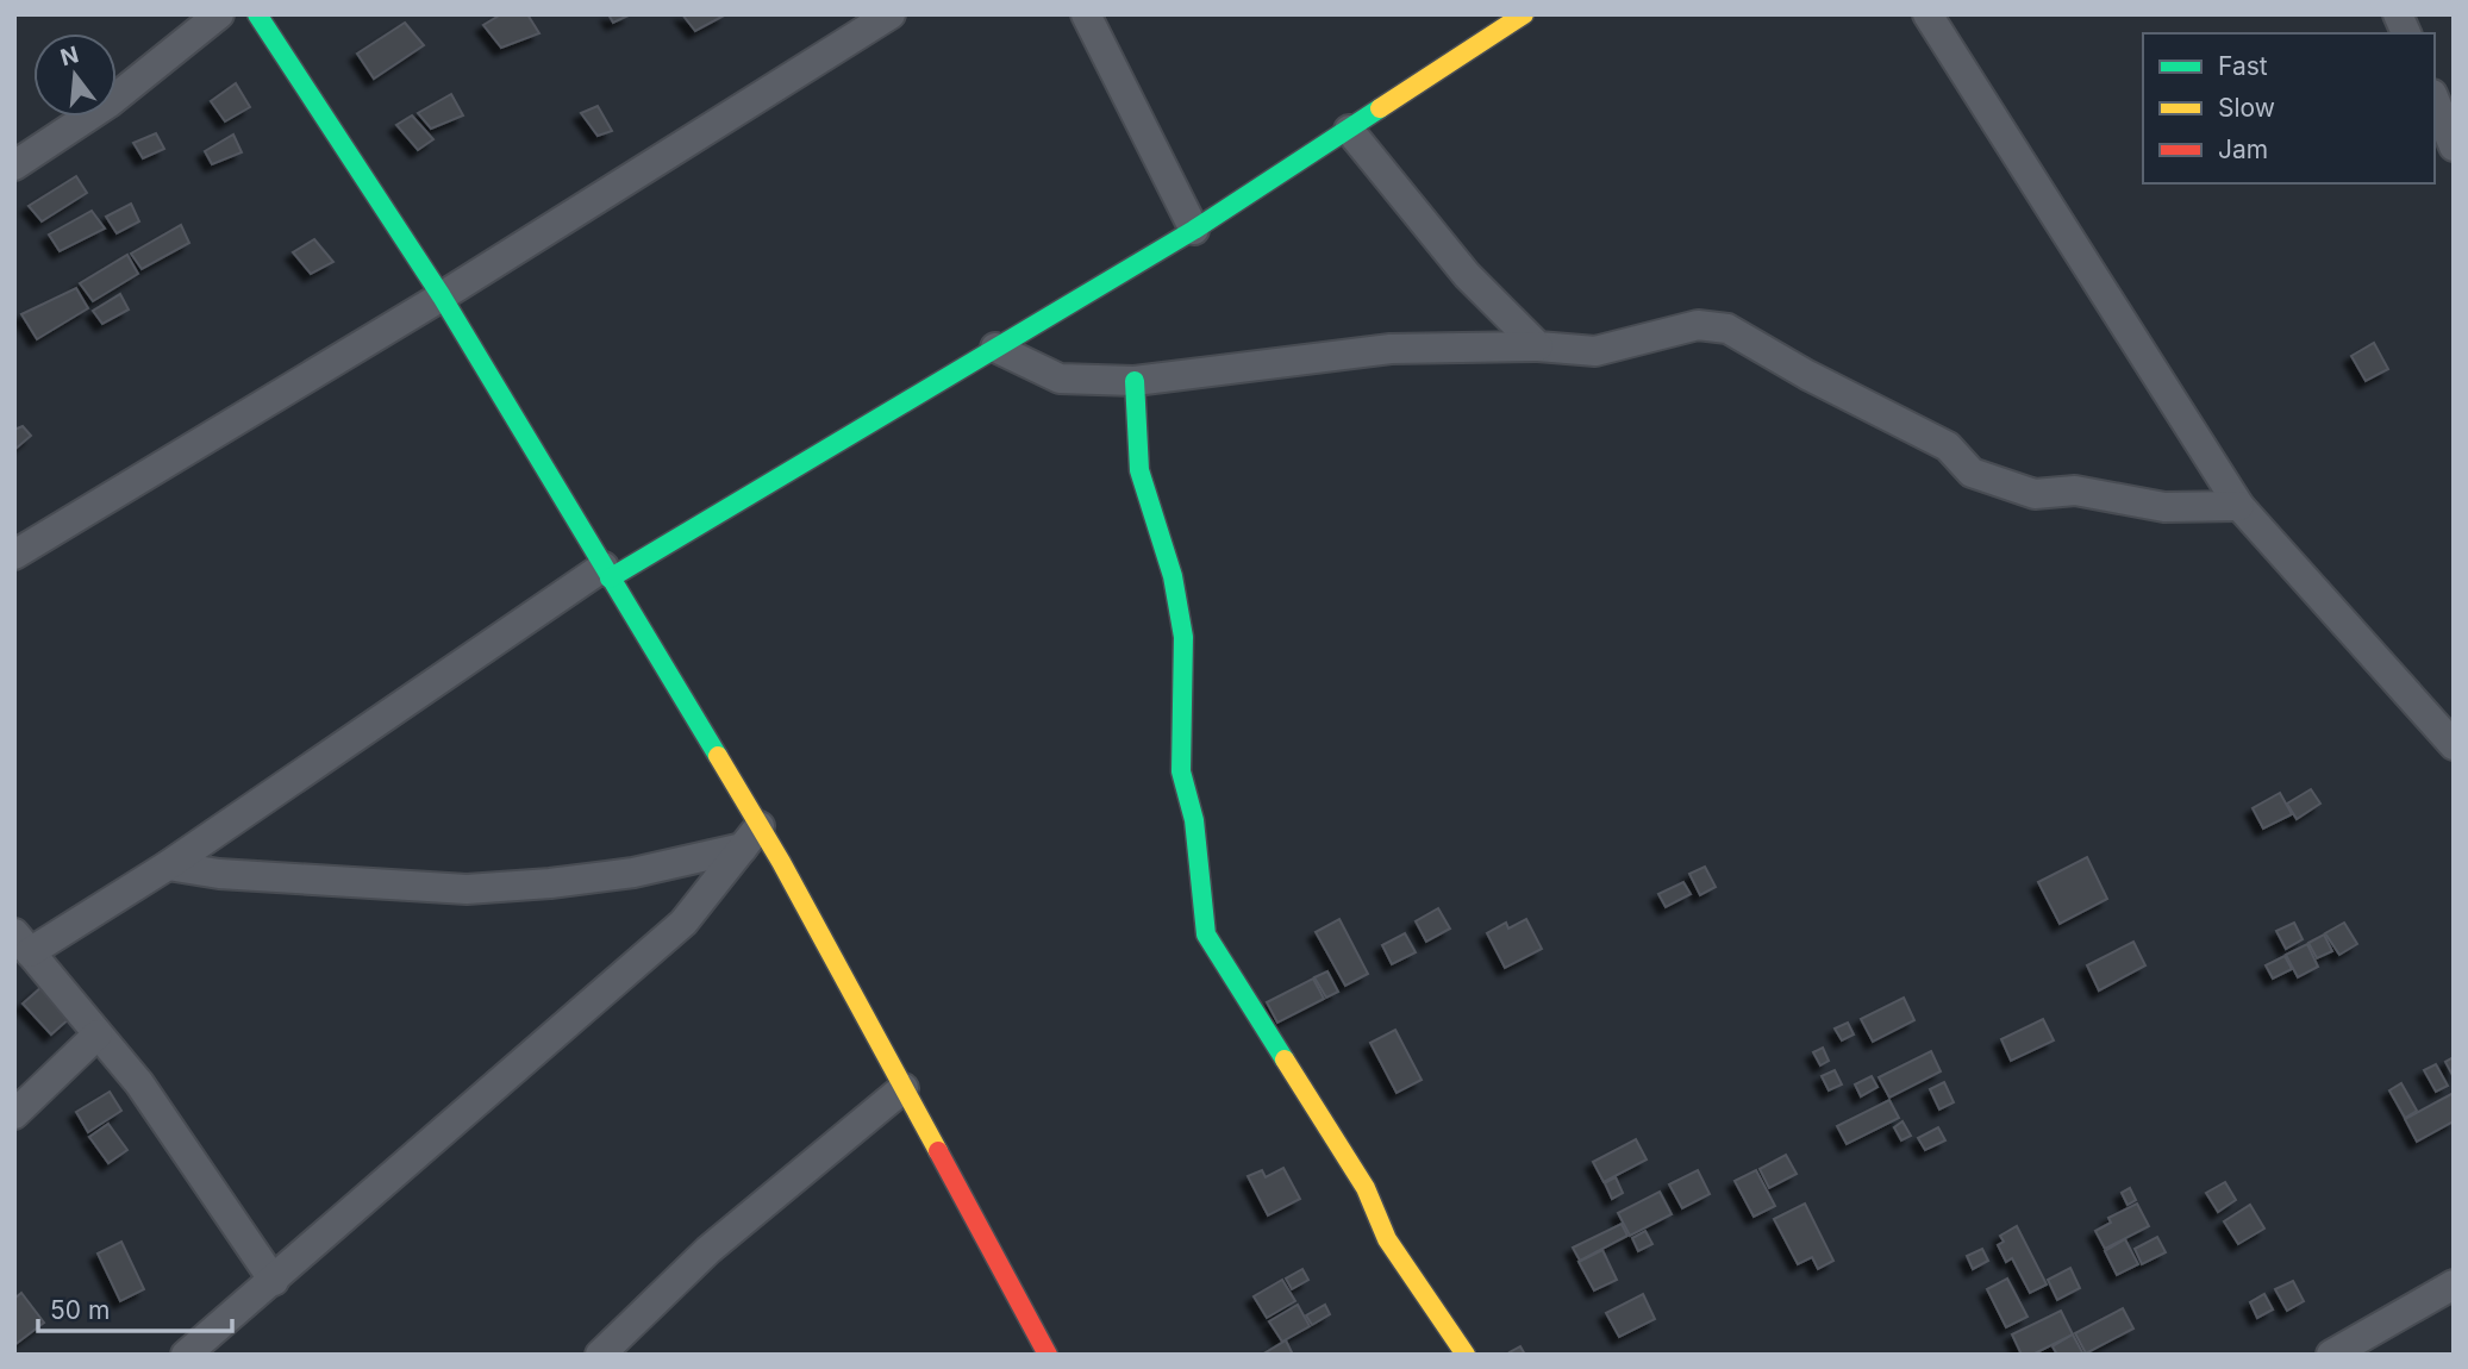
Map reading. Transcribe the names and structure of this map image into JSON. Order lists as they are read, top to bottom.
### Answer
{
  "legend": ["Fast", "Slow", "Jam"],
  "scale_bar": "50 m",
  "north": "top"
}
